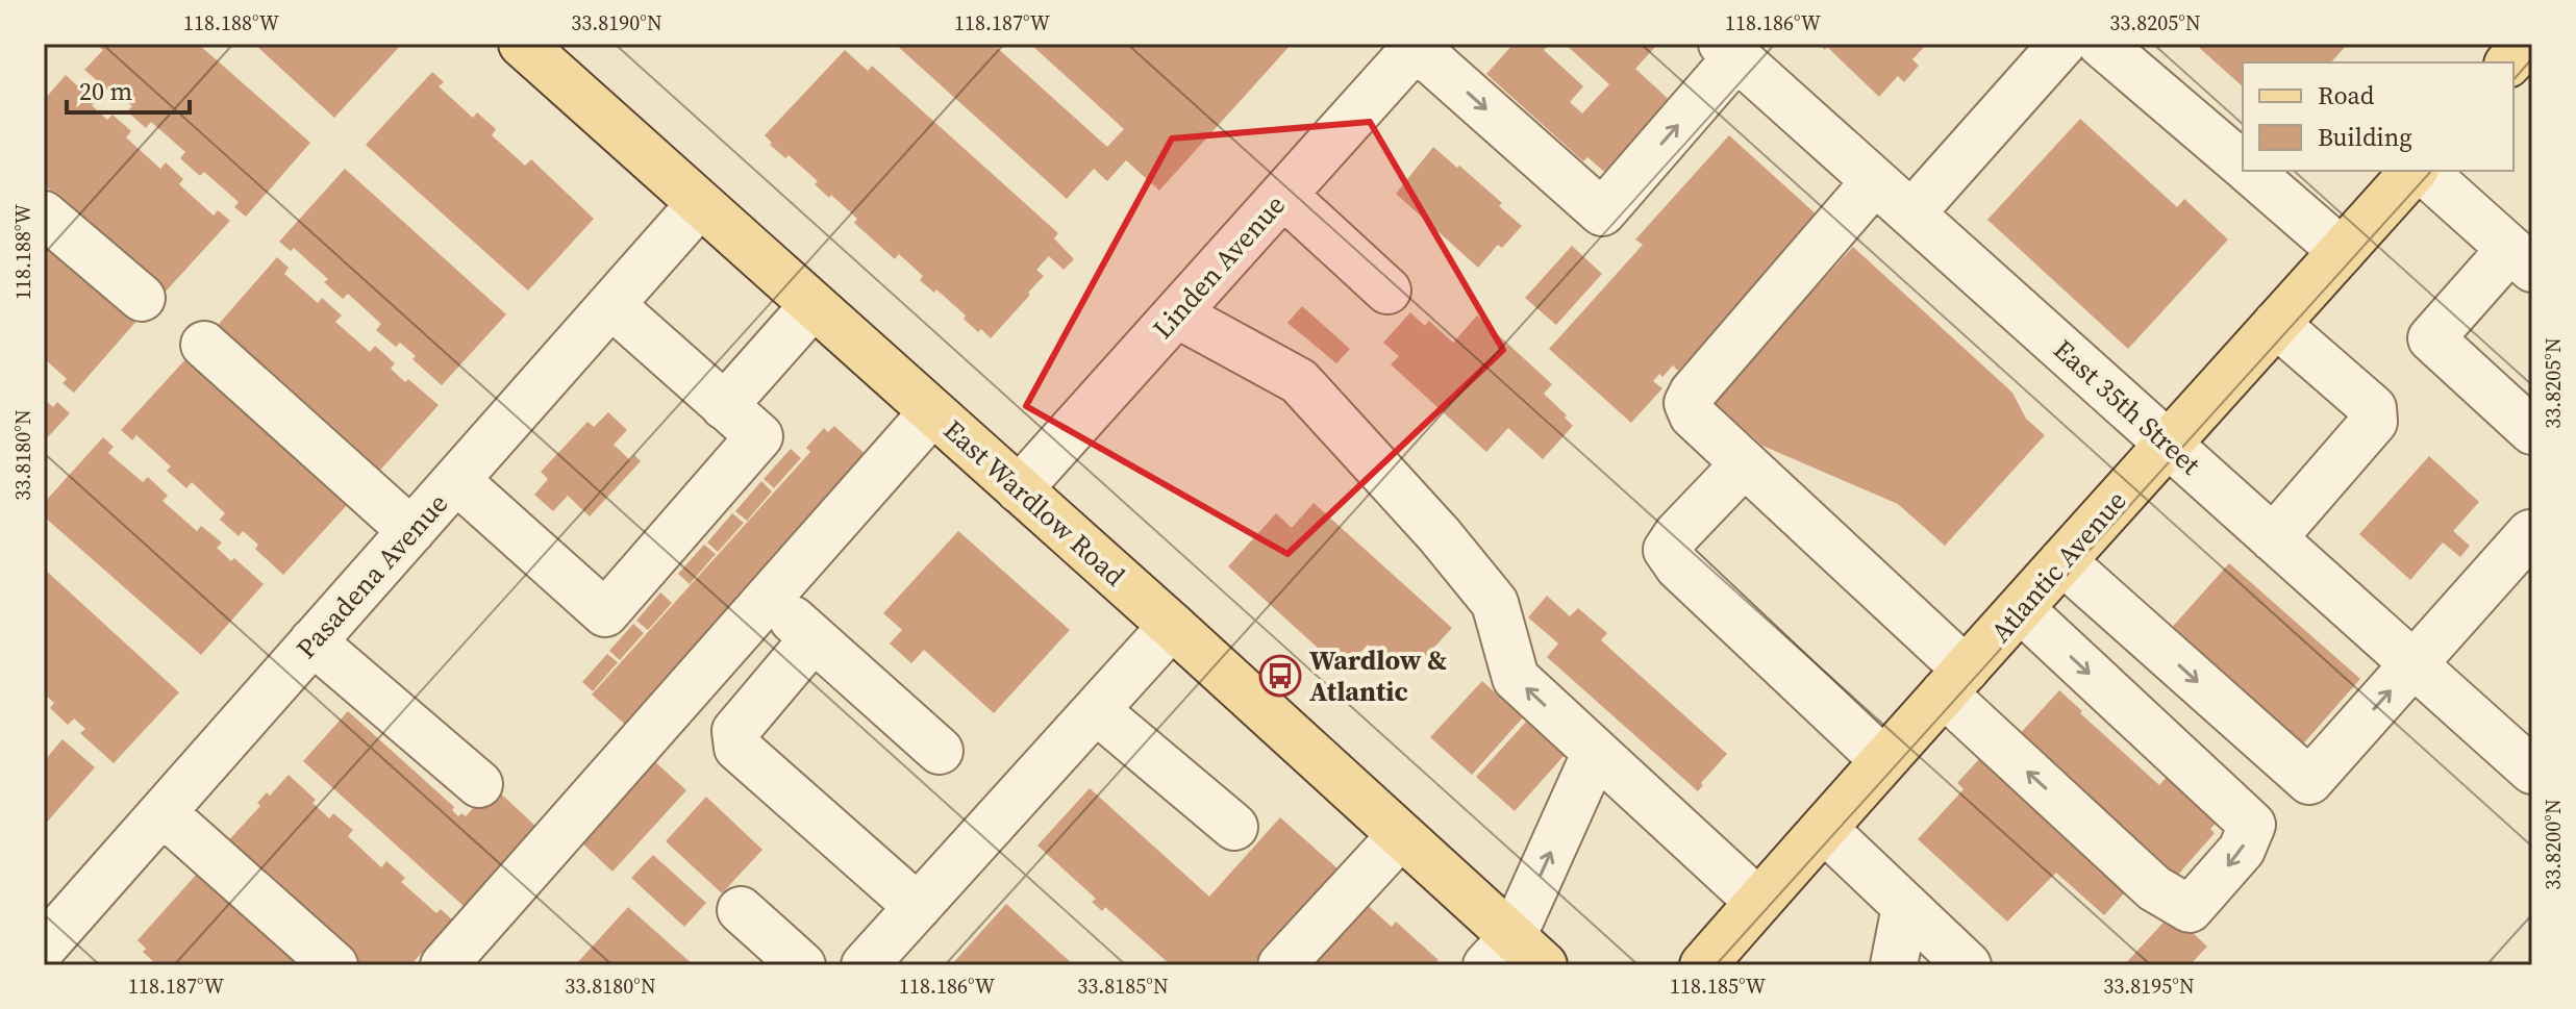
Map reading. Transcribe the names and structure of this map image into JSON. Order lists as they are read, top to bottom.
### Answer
{
  "streets": {
    "main road": ["East Wardlow Road", "Atlantic Avenue"],
    "street": ["Linden Avenue", "East 35th Street", "Pasadena Avenue"]
  },
  "crossings": [
    ["Linden Avenue", "East Wardlow Road"],
    ["East 35th Street", "Atlantic Avenue"],
    ["East Wardlow Road", "Pasadena Avenue"]
  ],
  "places": {
    "bus stop": ["Wardlow & Atlantic"]
  },
  "legend": ["Road", "Building"],
  "scale_bar": "20 m",
  "coordinates": [
    "118.188°W",
    "33.8190°N",
    "118.187°W",
    "118.186°W",
    "33.8205°N",
    "33.8180°N",
    "33.8200°N",
    "33.8185°N",
    "118.185°W",
    "33.8195°N"
  ]
}
